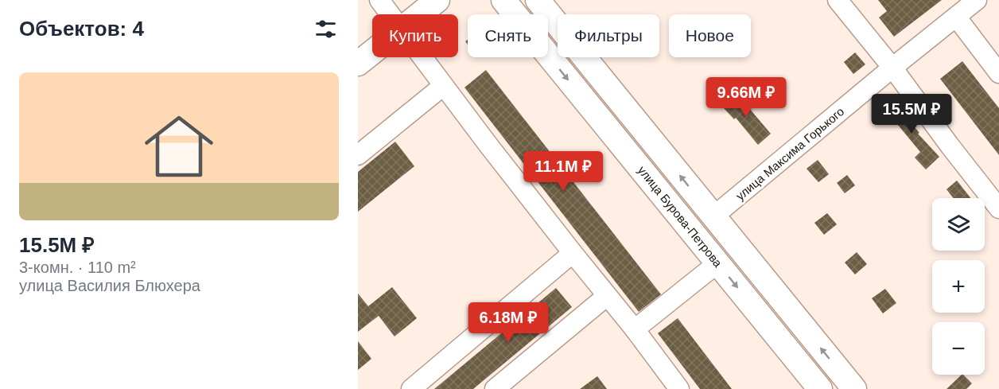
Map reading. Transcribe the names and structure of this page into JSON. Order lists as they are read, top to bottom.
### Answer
{
  "streets": {
    "main road": ["улица Бурова-Петрова"],
    "street": ["улица Максима Горького"]
  },
  "page": {
    "heading": "Объектов: 4",
    "chip": [
      "Купить",
      "Снять",
      "Фильтры",
      "Новое"
    ],
    "list": [
      {
        "name": "15.5M ₽",
        "note": "3-комн. · 110 m² · улица Василия Блюхера"
      }
    ],
    "price": [
      "9.66M ₽",
      "15.5M ₽",
      "11.1M ₽",
      "6.18M ₽"
    ],
    "map_buttons": ["+", "−"]
  }
}
